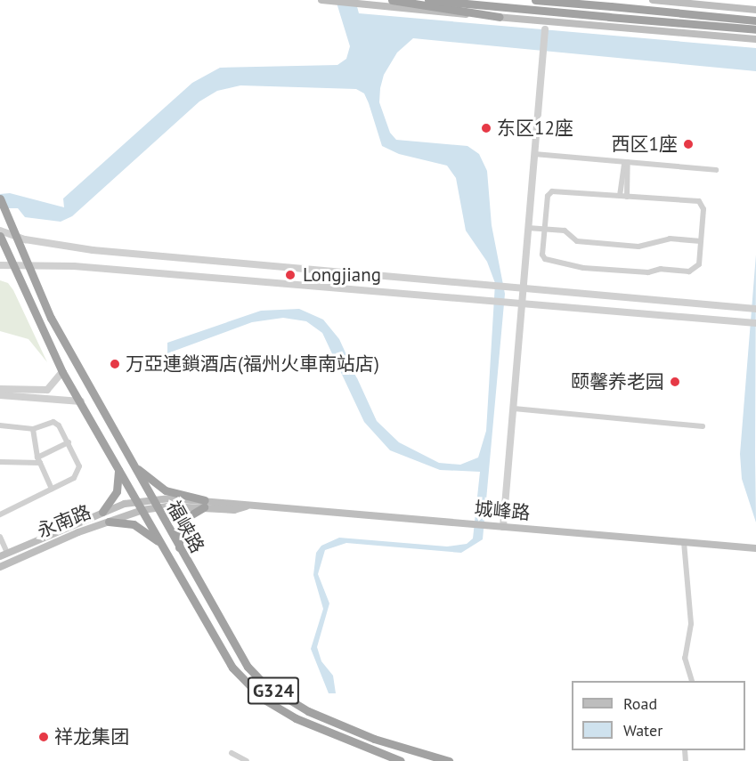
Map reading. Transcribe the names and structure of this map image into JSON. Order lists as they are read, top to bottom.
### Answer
{
  "streets": {
    "highway": ["福峡路", "G324"],
    "main road": ["城峰路", "永南路"]
  },
  "crossings": [
    ["城峰路", "永南路"],
    ["城峰路", "福峡路"],
    ["永南路", "福峡路"]
  ],
  "places": [
    "东区12座",
    "西区1座",
    "Longjiang",
    "万亞連鎖酒店(福州火車南站店)",
    "颐馨养老园",
    "祥龙集团"
  ],
  "legend": ["Road", "Water"]
}
